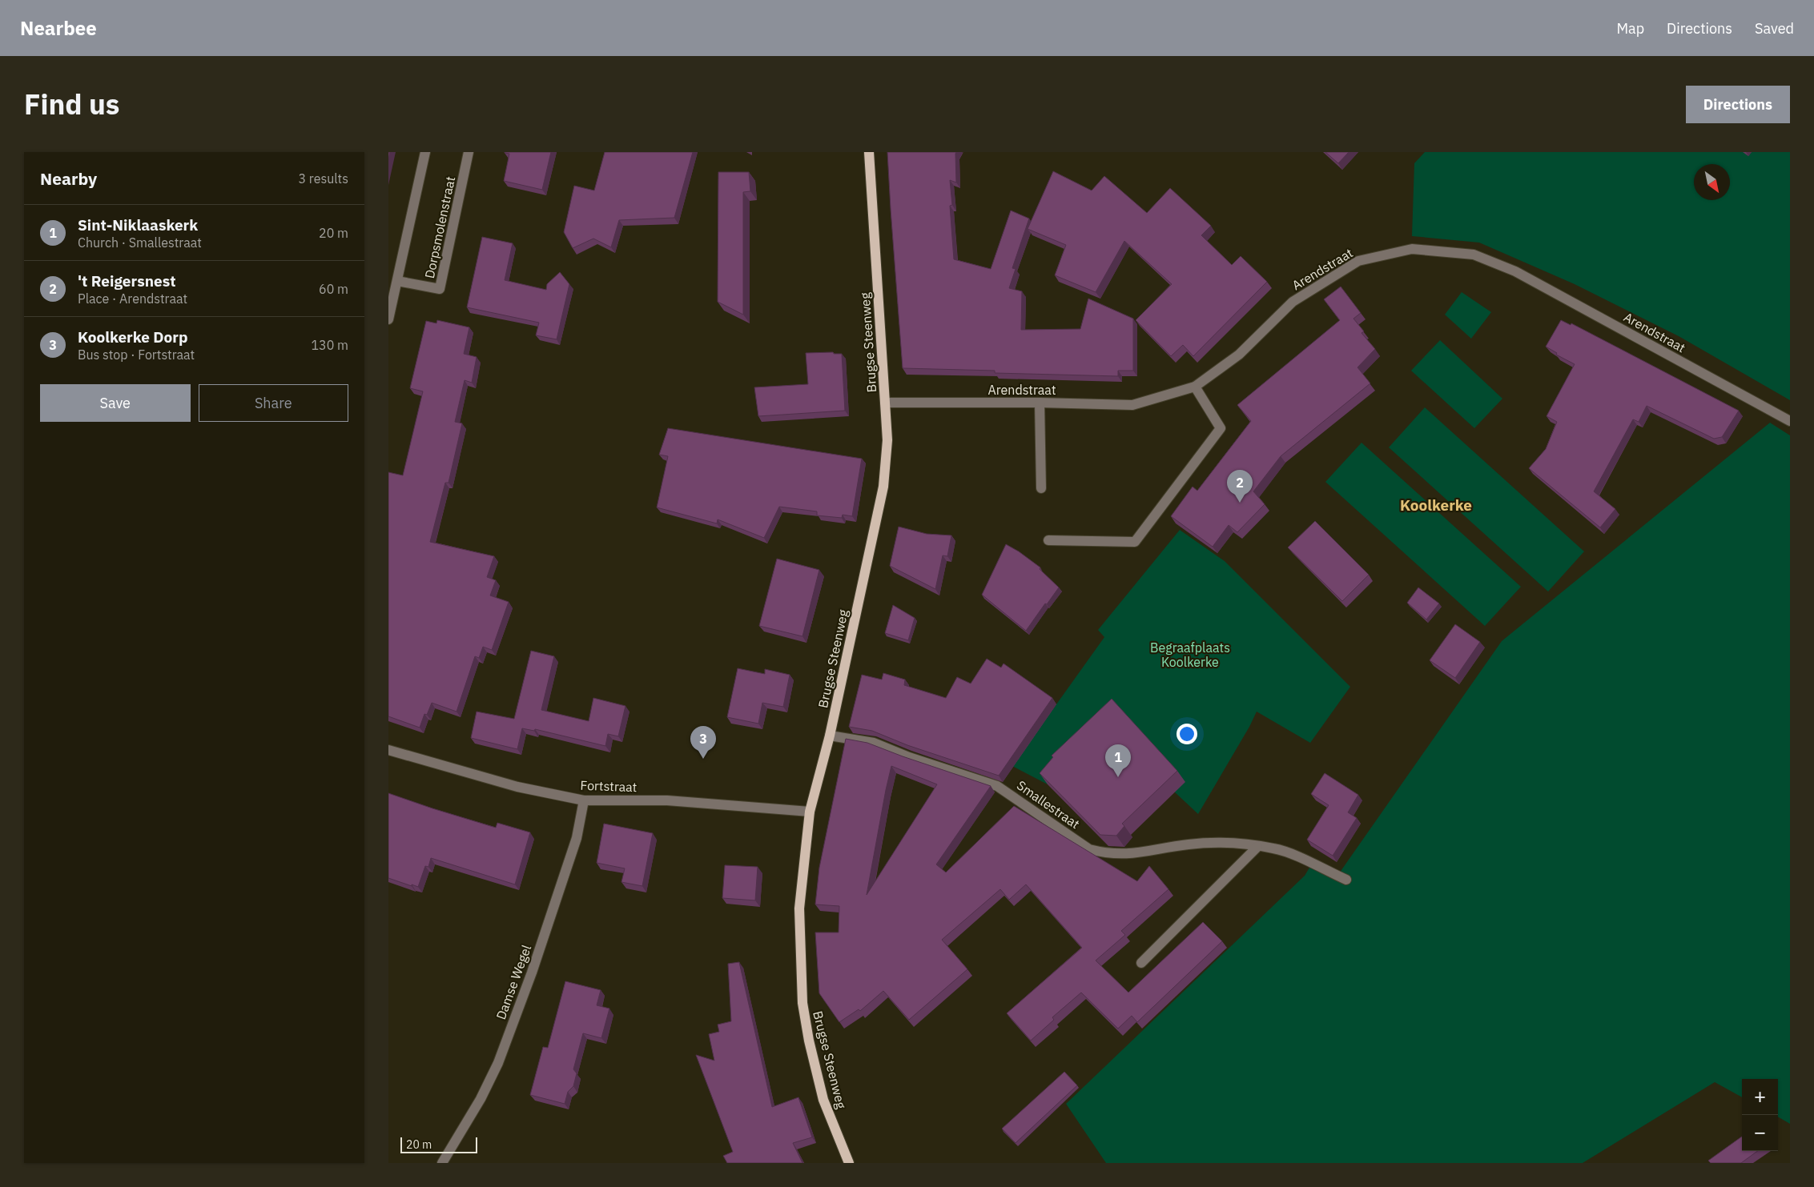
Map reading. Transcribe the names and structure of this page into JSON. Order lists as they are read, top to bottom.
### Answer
{
  "streets": {
    "main road": ["Brugse Steenweg"],
    "street": [
      "Dorpsmolenstraat",
      "Arendstraat",
      "Fortstraat",
      "Smallestraat",
      "Damse Wegel"
    ]
  },
  "crossings": [
    ["Arendstraat", "Brugse Steenweg"],
    ["Brugse Steenweg", "Fortstraat"],
    ["Brugse Steenweg", "Smallestraat"],
    ["Fortstraat", "Damse Wegel"]
  ],
  "districts": ["Koolkerke"],
  "parks": ["Begraafplaats Koolkerke"],
  "scale_bar": "20 m",
  "north": "bottom right",
  "page": {
    "header": "Nearbee",
    "nav": ["Map", "Directions", "Saved"],
    "title": "Find us",
    "buttons": [
      "Directions",
      ["Save", "Share"]
    ],
    "heading": ["Nearby", "3 results"],
    "list": [
      {
        "mark": "1",
        "name": "Sint-Niklaaskerk",
        "note": "Church · Smallestraat",
        "value": "20 m"
      },
      {
        "mark": "2",
        "name": "'t Reigersnest",
        "note": "Place · Arendstraat",
        "value": "60 m"
      },
      {
        "mark": "3",
        "name": "Koolkerke Dorp",
        "note": "Bus stop · Fortstraat",
        "value": "130 m"
      }
    ],
    "pins": ["2", "3", "1"],
    "map_buttons": ["+", "−"],
    "scale": "20 m"
  }
}
